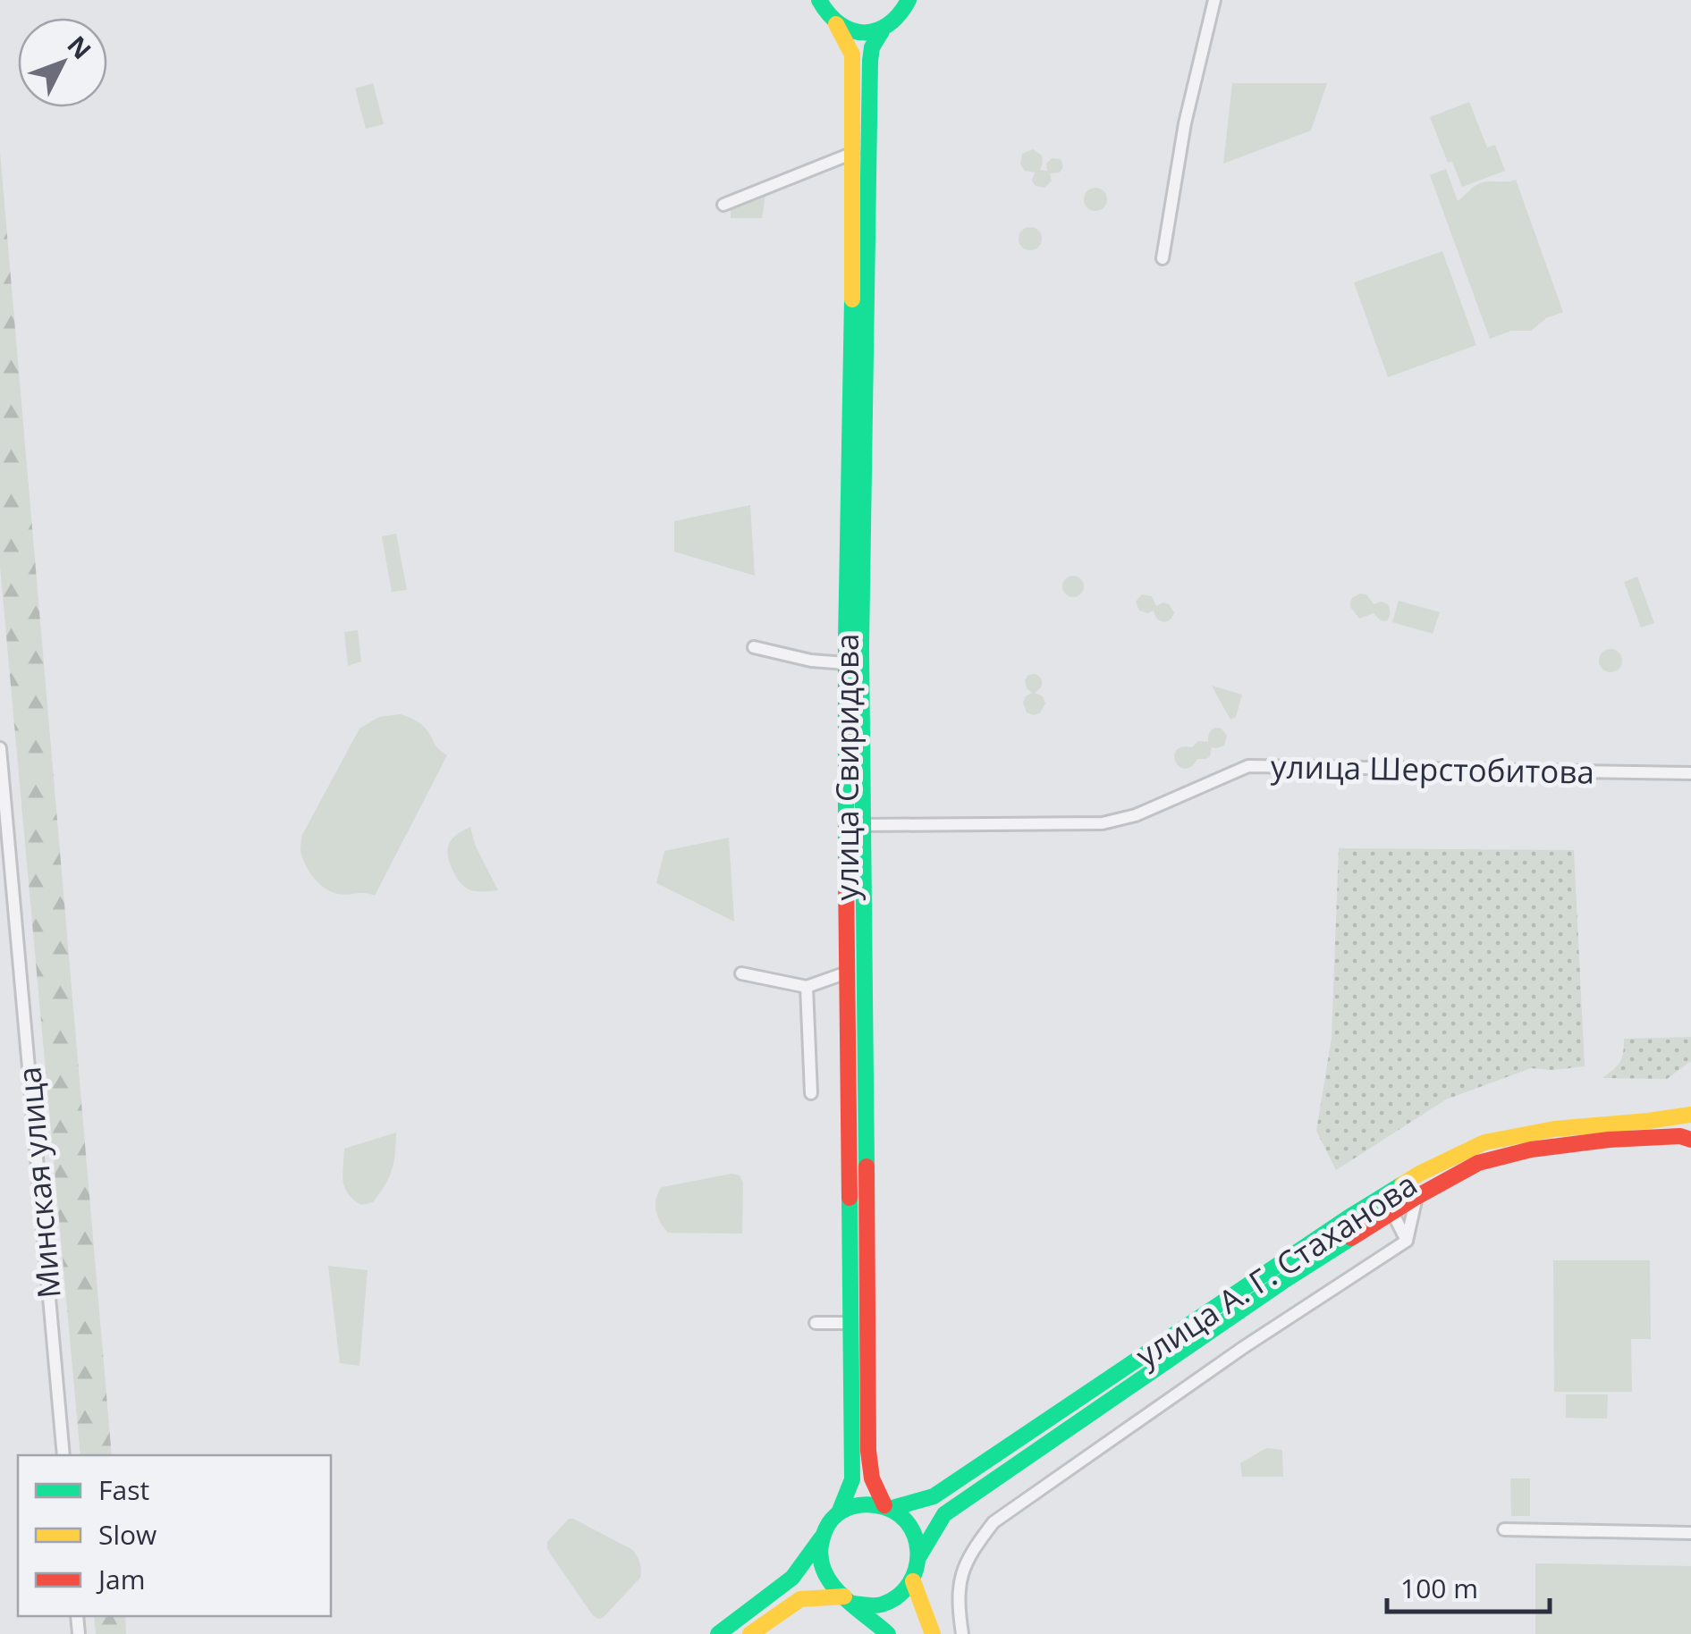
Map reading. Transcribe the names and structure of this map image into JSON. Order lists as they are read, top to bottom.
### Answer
{
  "streets": {
    "street": [
      "улица Свиридова",
      "улица Шерстобитова",
      "Минская улица",
      "улица А. Г. Стаханова"
    ]
  },
  "crossings": [
    ["улица Свиридова", "улица Шерстобитова"],
    ["улица Свиридова", "улица А. Г. Стаханова"]
  ],
  "legend": ["Fast", "Slow", "Jam"],
  "scale_bar": "100 m",
  "north": "top right"
}
